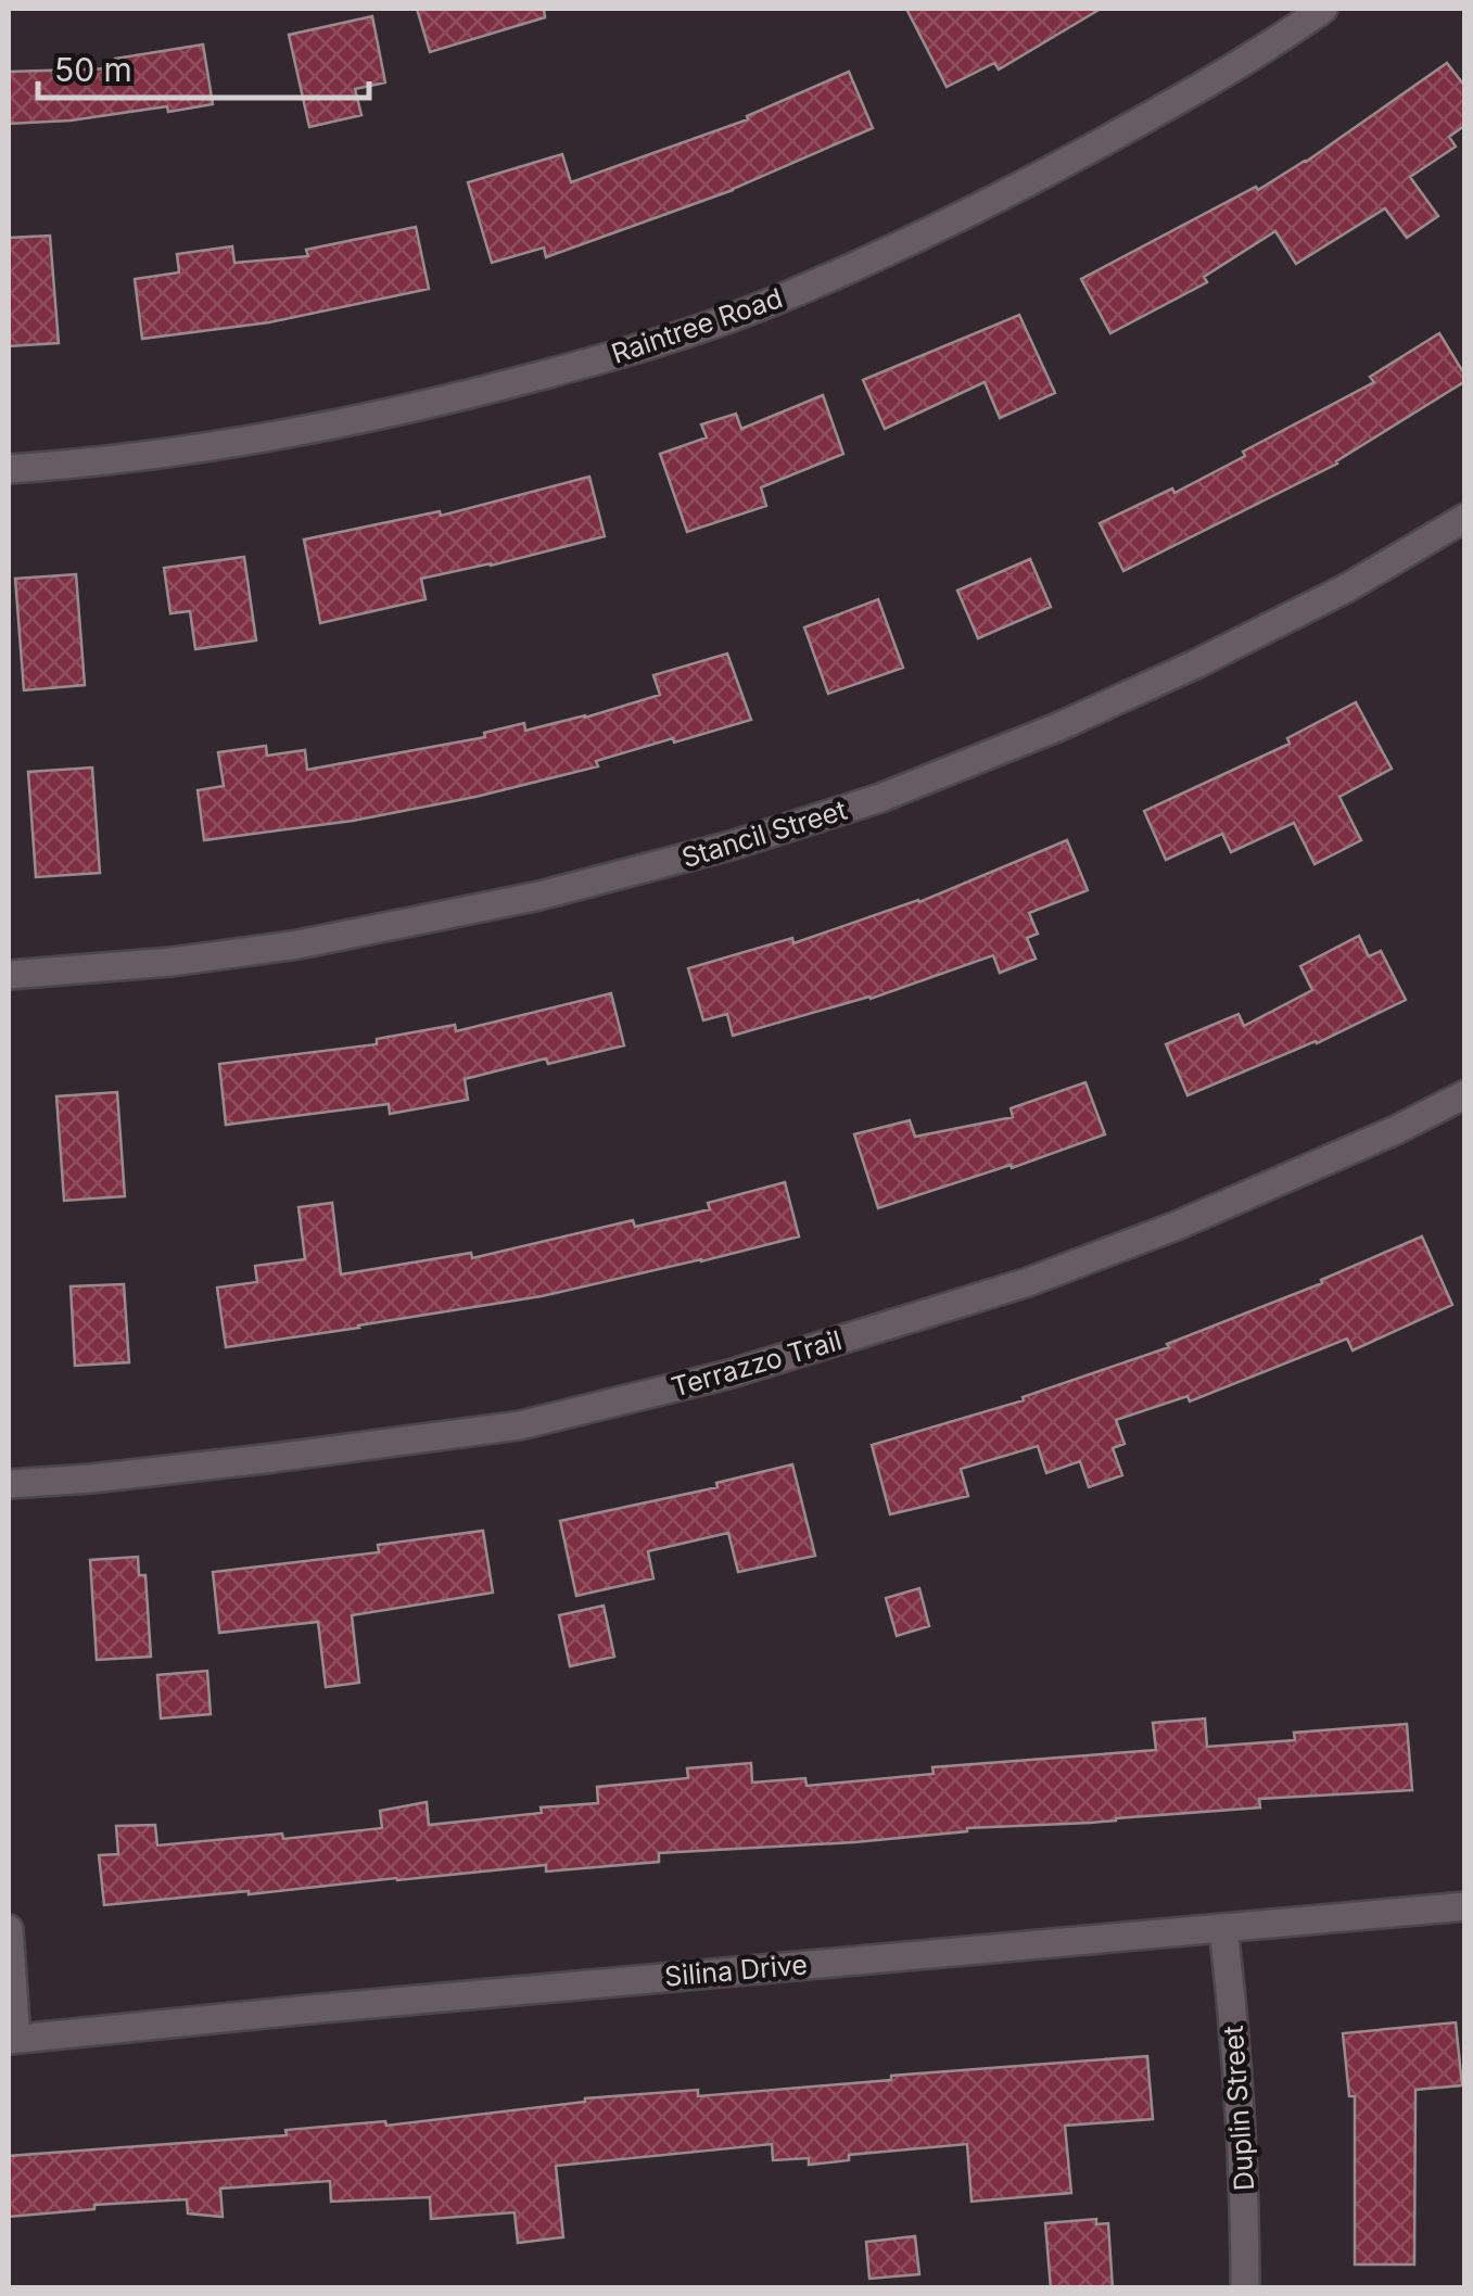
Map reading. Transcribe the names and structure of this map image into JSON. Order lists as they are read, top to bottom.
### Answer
{
  "streets": {
    "street": [
      "Raintree Road",
      "Stancil Street",
      "Terrazzo Trail",
      "Silina Drive",
      "Duplin Street"
    ]
  },
  "crossings": [
    ["Silina Drive", "Duplin Street"]
  ],
  "scale_bar": "50 m"
}
